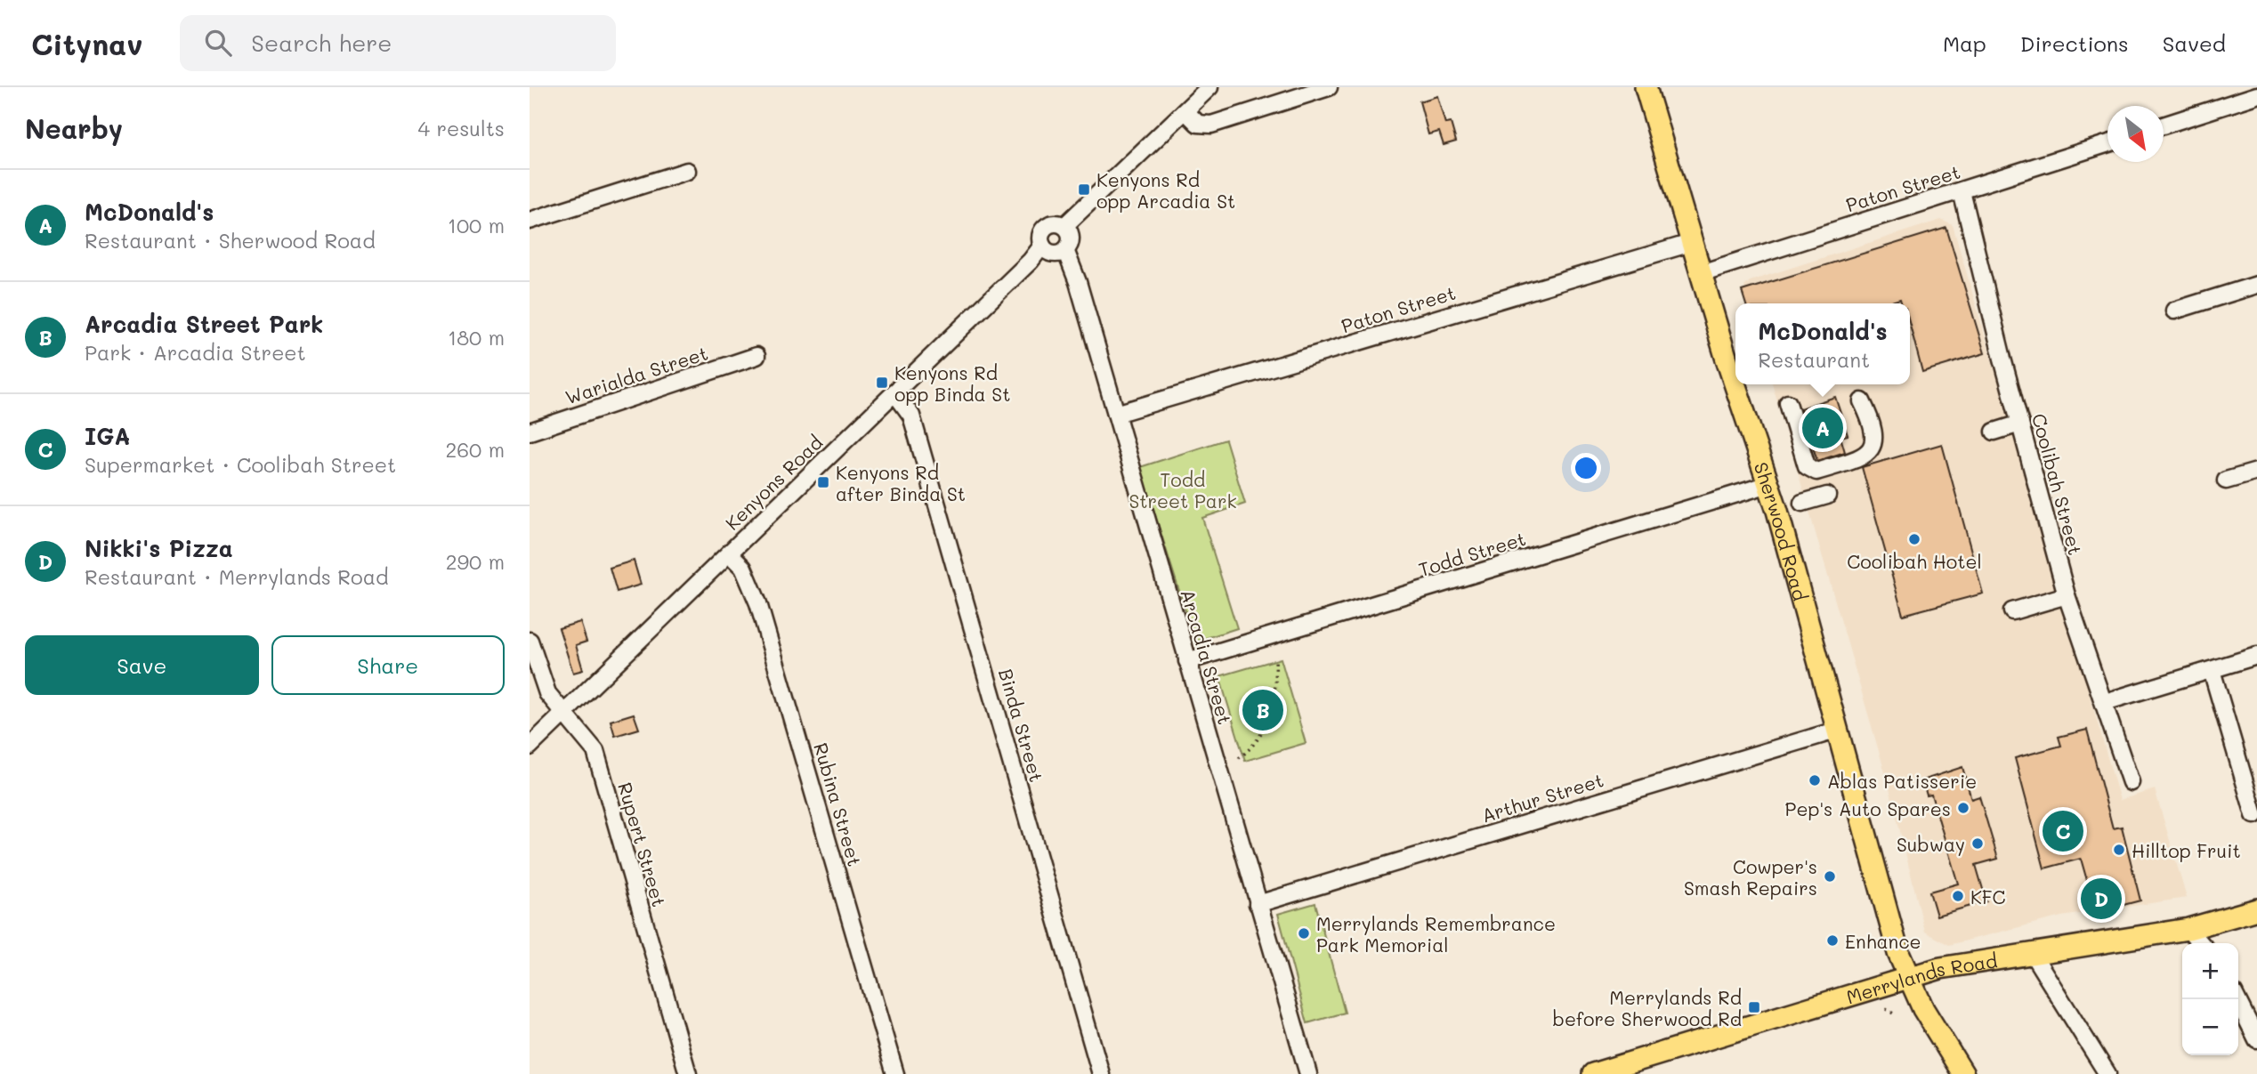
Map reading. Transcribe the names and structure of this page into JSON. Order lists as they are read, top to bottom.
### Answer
{
  "streets": {
    "main road": ["Sherwood Road", "Merrylands Road"],
    "street": [
      "Paton Street",
      "Warialda Street",
      "Kenyons Road",
      "Coolibah Street",
      "Todd Street",
      "Arcadia Street",
      "Binda Street",
      "Arthur Street",
      "Rubina Street",
      "Rupert Street"
    ]
  },
  "crossings": [
    ["Paton Street", "Coolibah Street"],
    ["Paton Street", "Sherwood Road"],
    ["Paton Street", "Arcadia Street"],
    ["Kenyons Road", "Arcadia Street"],
    ["Kenyons Road", "Binda Street"],
    ["Kenyons Road", "Rubina Street"],
    ["Kenyons Road", "Rupert Street"],
    ["Sherwood Road", "Todd Street"],
    ["Sherwood Road", "Arthur Street"],
    ["Sherwood Road", "Merrylands Road"],
    ["Todd Street", "Arcadia Street"],
    ["Arcadia Street", "Arthur Street"]
  ],
  "parks": ["Todd Street Park"],
  "places": {
    "transit": [
      "Kenyons Rd opp Arcadia St",
      "Kenyons Rd opp Binda St",
      "Kenyons Rd after Binda St",
      "Merrylands Rd before Sherwood Rd"
    ],
    "other": [
      "Coolibah Hotel",
      "Ablas Patisserie",
      "Pep's Auto Spares",
      "Subway",
      "Hilltop Fruit",
      "Cowper's Smash Repairs",
      "KFC",
      "Merrylands Remembrance Park Memorial",
      "Enhance"
    ]
  },
  "north": "bottom right",
  "page": {
    "header": "Citynav",
    "search": "Search here",
    "nav": ["Map", "Directions", "Saved"],
    "heading": ["Nearby", "4 results"],
    "list": [
      {
        "mark": "A",
        "name": "McDonald's",
        "note": "Restaurant · Sherwood Road",
        "value": "100 m"
      },
      {
        "mark": "B",
        "name": "Arcadia Street Park",
        "note": "Park · Arcadia Street",
        "value": "180 m"
      },
      {
        "mark": "C",
        "name": "IGA",
        "note": "Supermarket · Coolibah Street",
        "value": "260 m"
      },
      {
        "mark": "D",
        "name": "Nikki's Pizza",
        "note": "Restaurant · Merrylands Road",
        "value": "290 m"
      }
    ],
    "popup": ["McDonald's", "Restaurant"],
    "pins": [
      "A",
      "B",
      "C",
      "D"
    ],
    "buttons": ["Save", "Share"],
    "map_buttons": ["+", "−"]
  }
}
